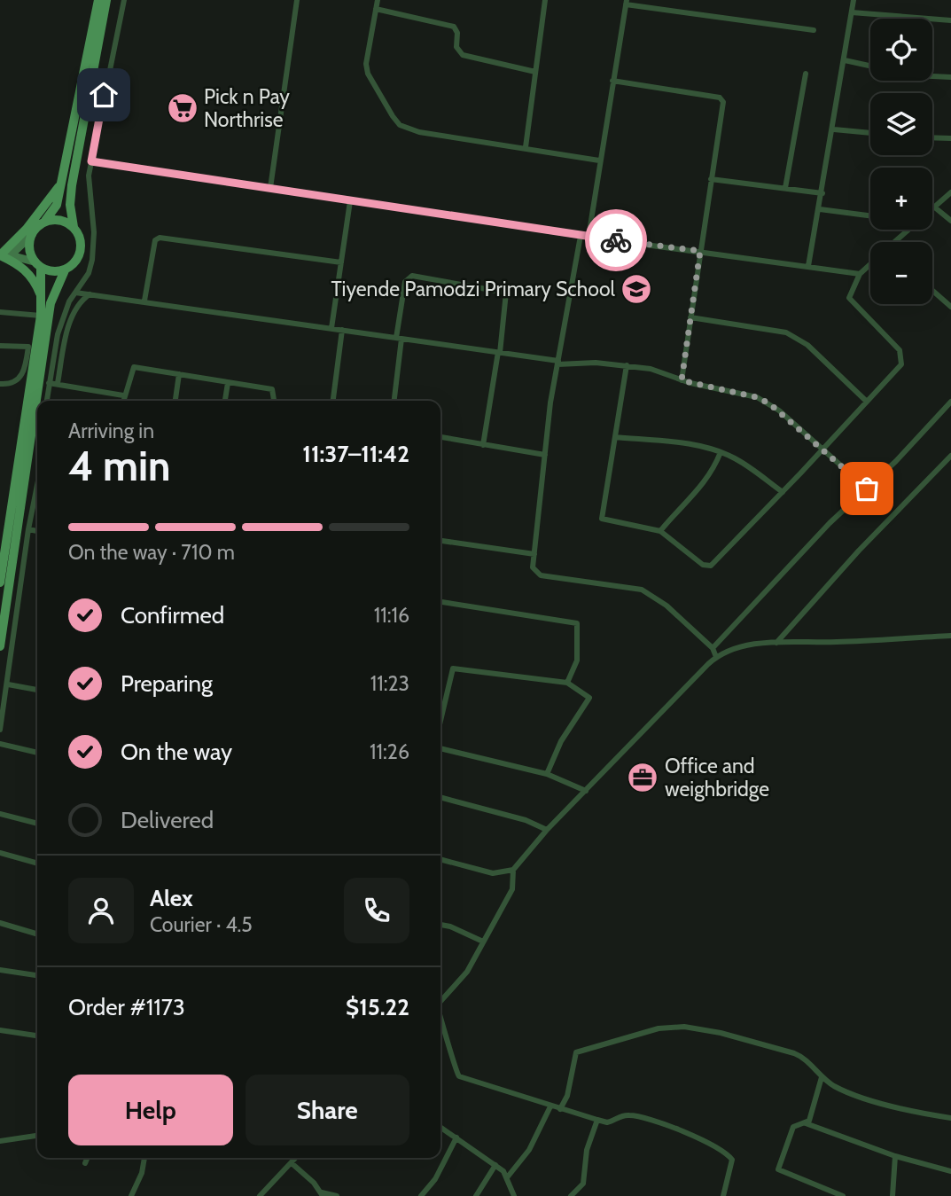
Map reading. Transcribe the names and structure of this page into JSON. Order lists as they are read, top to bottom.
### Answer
{
  "places": {
    "supermarket": ["Pick n Pay Northrise"],
    "school or university": ["Tiyende Pamodzi Primary School"],
    "office": ["Office and weighbridge"]
  },
  "page": {
    "map_buttons": ["+", "−"],
    "heading": ["4 min", "Arriving in", "11:37–11:42"],
    "panel": [
      "Alex",
      "Courier · 4.5",
      "Order #1173",
      "$15.22"
    ],
    "bar": "On the way · 710 m",
    "list": [
      ["Confirmed", "11:16"],
      ["Preparing", "11:23"],
      ["On the way", "11:26"],
      "Delivered"
    ],
    "buttons": ["Help", "Share"]
  }
}
